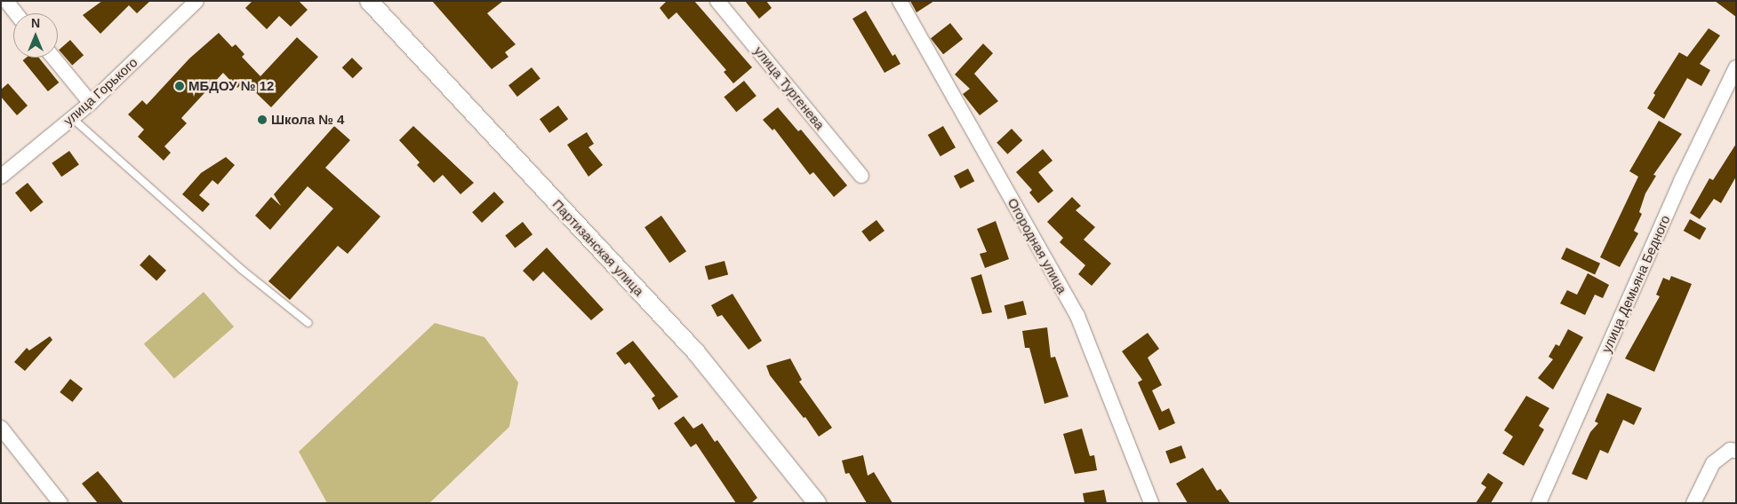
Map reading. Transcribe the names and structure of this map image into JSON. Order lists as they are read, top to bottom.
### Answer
{
  "streets": {
    "street": [
      "улица Тургенева",
      "улица Горького",
      "Огородная улица",
      "Партизанская улица",
      "улица Демьяна Бедного"
    ]
  },
  "places": ["МБДОУ № 12", "Школа № 4"],
  "north": "top"
}
